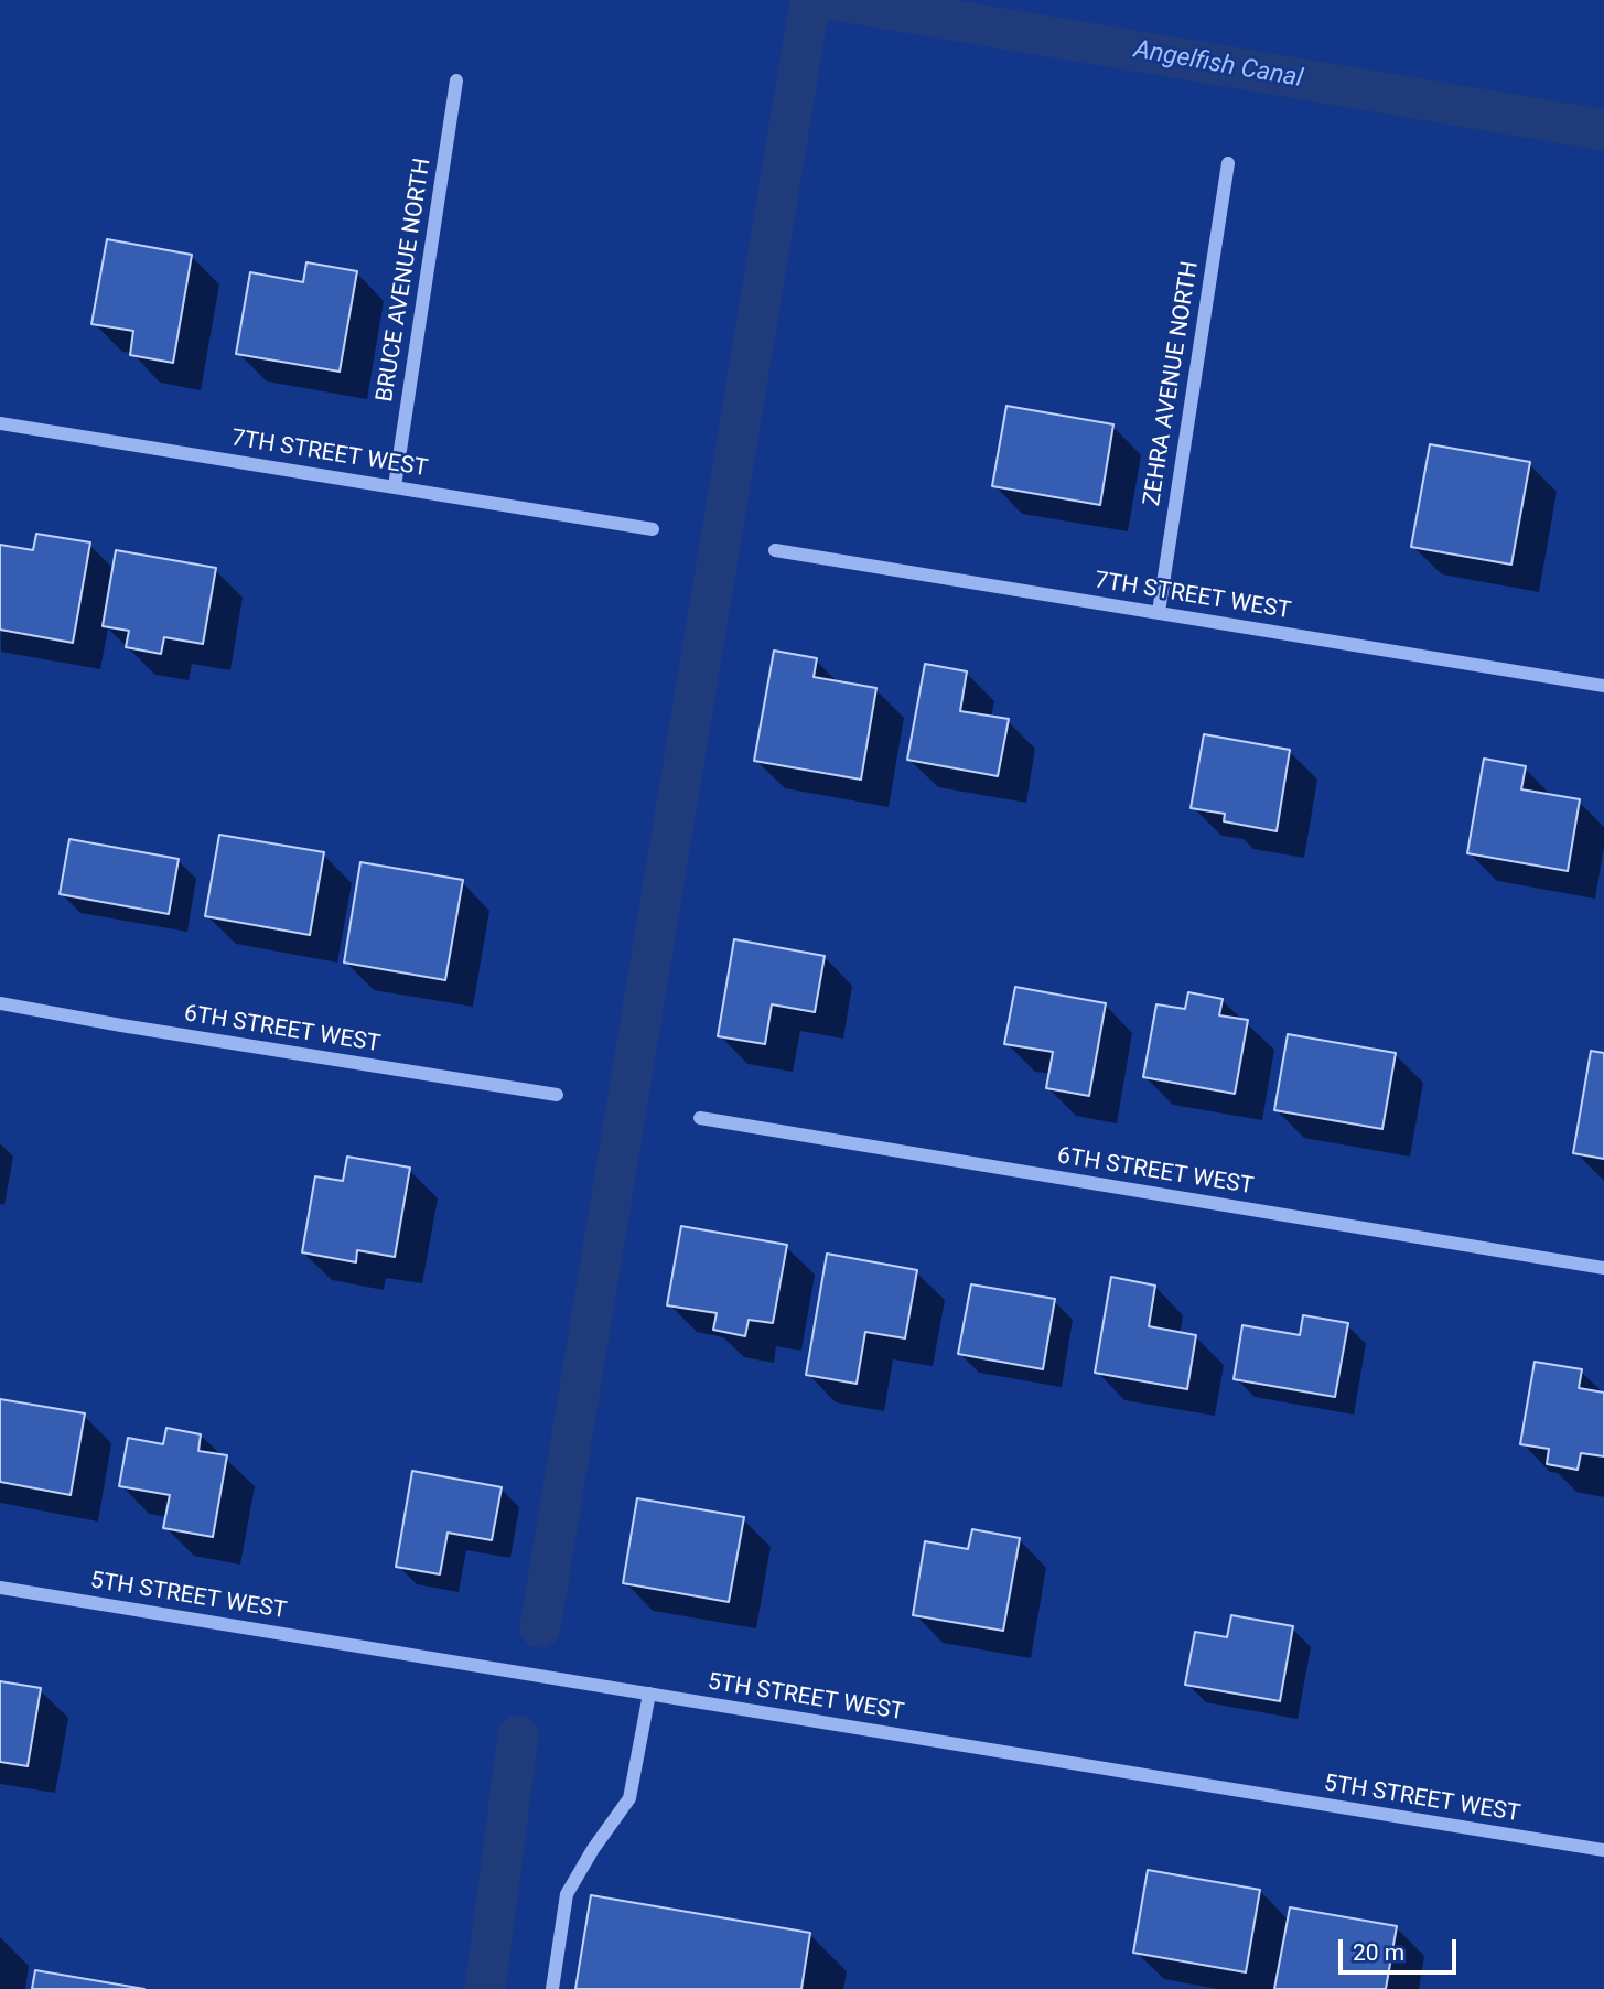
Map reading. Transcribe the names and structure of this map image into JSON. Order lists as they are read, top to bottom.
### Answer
{
  "streets": {
    "street": [
      "BRUCE AVENUE NORTH",
      "ZEHRA AVENUE NORTH",
      "7TH STREET WEST",
      "6TH STREET WEST",
      "5TH STREET WEST"
    ]
  },
  "crossings": [
    ["BRUCE AVENUE NORTH", "7TH STREET WEST"],
    ["ZEHRA AVENUE NORTH", "7TH STREET WEST"]
  ],
  "water": ["Angelfish Canal"],
  "scale_bar": "20 m"
}
